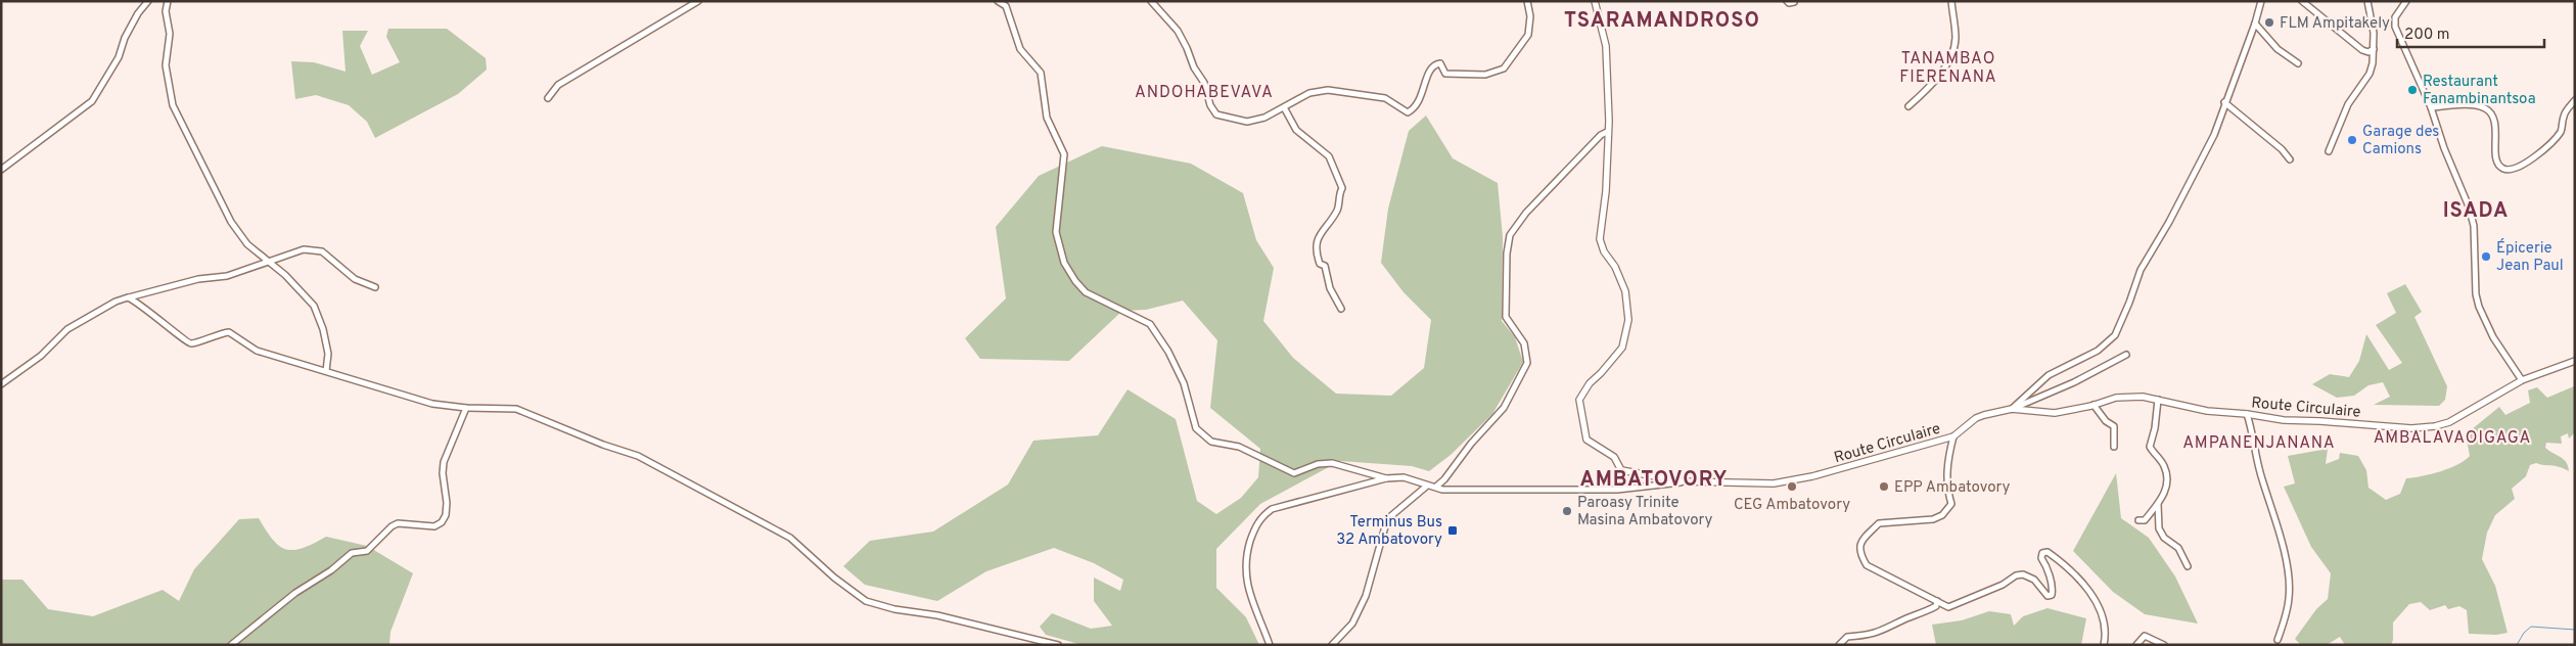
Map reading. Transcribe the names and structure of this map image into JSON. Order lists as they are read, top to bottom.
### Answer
{
  "streets": {
    "street": ["Route Circulaire"]
  },
  "districts": [
    "TSARAMANDROSO",
    "TANAMBAO FIERENANA",
    "ANDOHABEVAVA",
    "ISADA",
    "AMBALAVAOIGAGA",
    "AMPANENJANANA",
    "AMBATOVORY"
  ],
  "places": {
    "other": [
      "FLM Ampitakely",
      "Restaurant Fanambinantsoa",
      "Garage des Camions",
      "Épicerie Jean Paul",
      "CEG Ambatovory",
      "EPP Ambatovory",
      "Paroasy Trinite Masina Ambatovory"
    ],
    "transit": ["Terminus Bus 32 Ambatovory"]
  },
  "scale_bar": "200 m"
}
